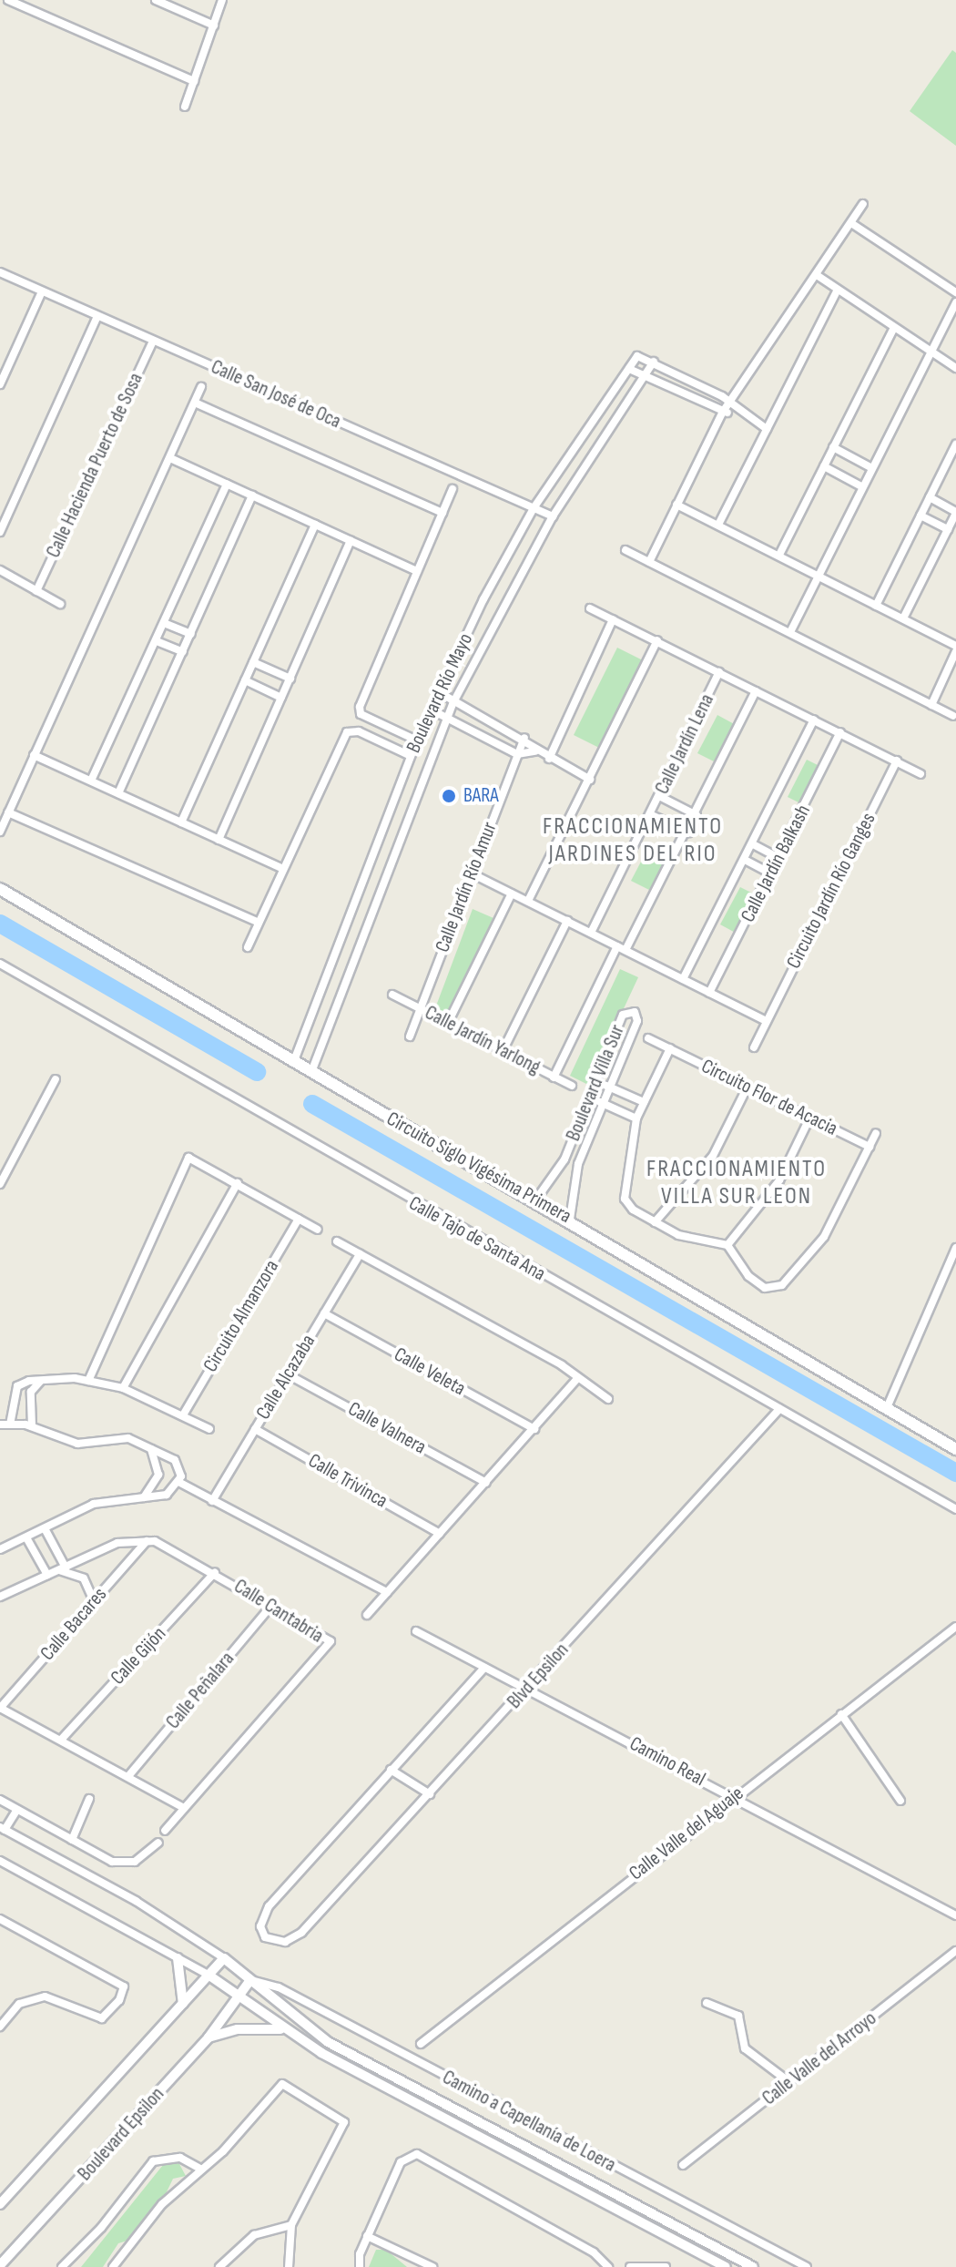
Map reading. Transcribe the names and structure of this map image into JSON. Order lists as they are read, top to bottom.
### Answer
{
  "streets": {
    "main road": ["Circuito Siglo Vigésima Primera"],
    "street": [
      "Calle San José de Oca",
      "Calle Hacienda Puerto de Sosa",
      "Boulevard Río Mayo",
      "Calle Jardín Lena",
      "Calle Jardín Balkash",
      "Calle Jardín Río Amur",
      "Circuito Jardín Río Ganges",
      "Calle Jardín Yarlong",
      "Boulevard Villa Sur",
      "Circuito Flor de Acacia",
      "Calle Tajo de Santa Ana",
      "Circuito Almanzora",
      "Calle Veleta",
      "Calle Alcazaba",
      "Calle Valnera",
      "Calle Trivinca",
      "Calle Cantabria",
      "Calle Bacares",
      "Calle Gijón",
      "Blvd Epsilon",
      "Calle Peñalara",
      "Camino Real",
      "Calle Valle del Aguaje",
      "Calle Valle del Arroyo",
      "Camino a Capellanía de Loera",
      "Boulevard Epsilon"
    ]
  },
  "crossings": [
    ["Calle San José de Oca", "Calle Hacienda Puerto de Sosa"],
    ["Calle San José de Oca", "Boulevard Río Mayo"],
    ["Boulevard Río Mayo", "Circuito Siglo Vigésima Primera"],
    ["Calle Jardín Lena", "Calle Jardín Yarlong"],
    ["Calle Jardín Río Amur", "Calle Jardín Yarlong"],
    ["Boulevard Villa Sur", "Circuito Siglo Vigésima Primera"],
    ["Calle Tajo de Santa Ana", "Blvd Epsilon"],
    ["Calle Veleta", "Calle Alcazaba"],
    ["Calle Alcazaba", "Calle Valnera"],
    ["Calle Alcazaba", "Calle Trivinca"],
    ["Calle Cantabria", "Calle Bacares"],
    ["Calle Cantabria", "Calle Gijón"],
    ["Calle Cantabria", "Calle Peñalara"],
    ["Blvd Epsilon", "Camino Real"],
    ["Camino Real", "Calle Valle del Aguaje"],
    ["Camino a Capellanía de Loera", "Boulevard Epsilon"]
  ],
  "districts": ["FRACCIONAMIENTO JARDINES DEL RIO", "FRACCIONAMIENTO VILLA SUR LEON"],
  "places": ["BARA"]
}
